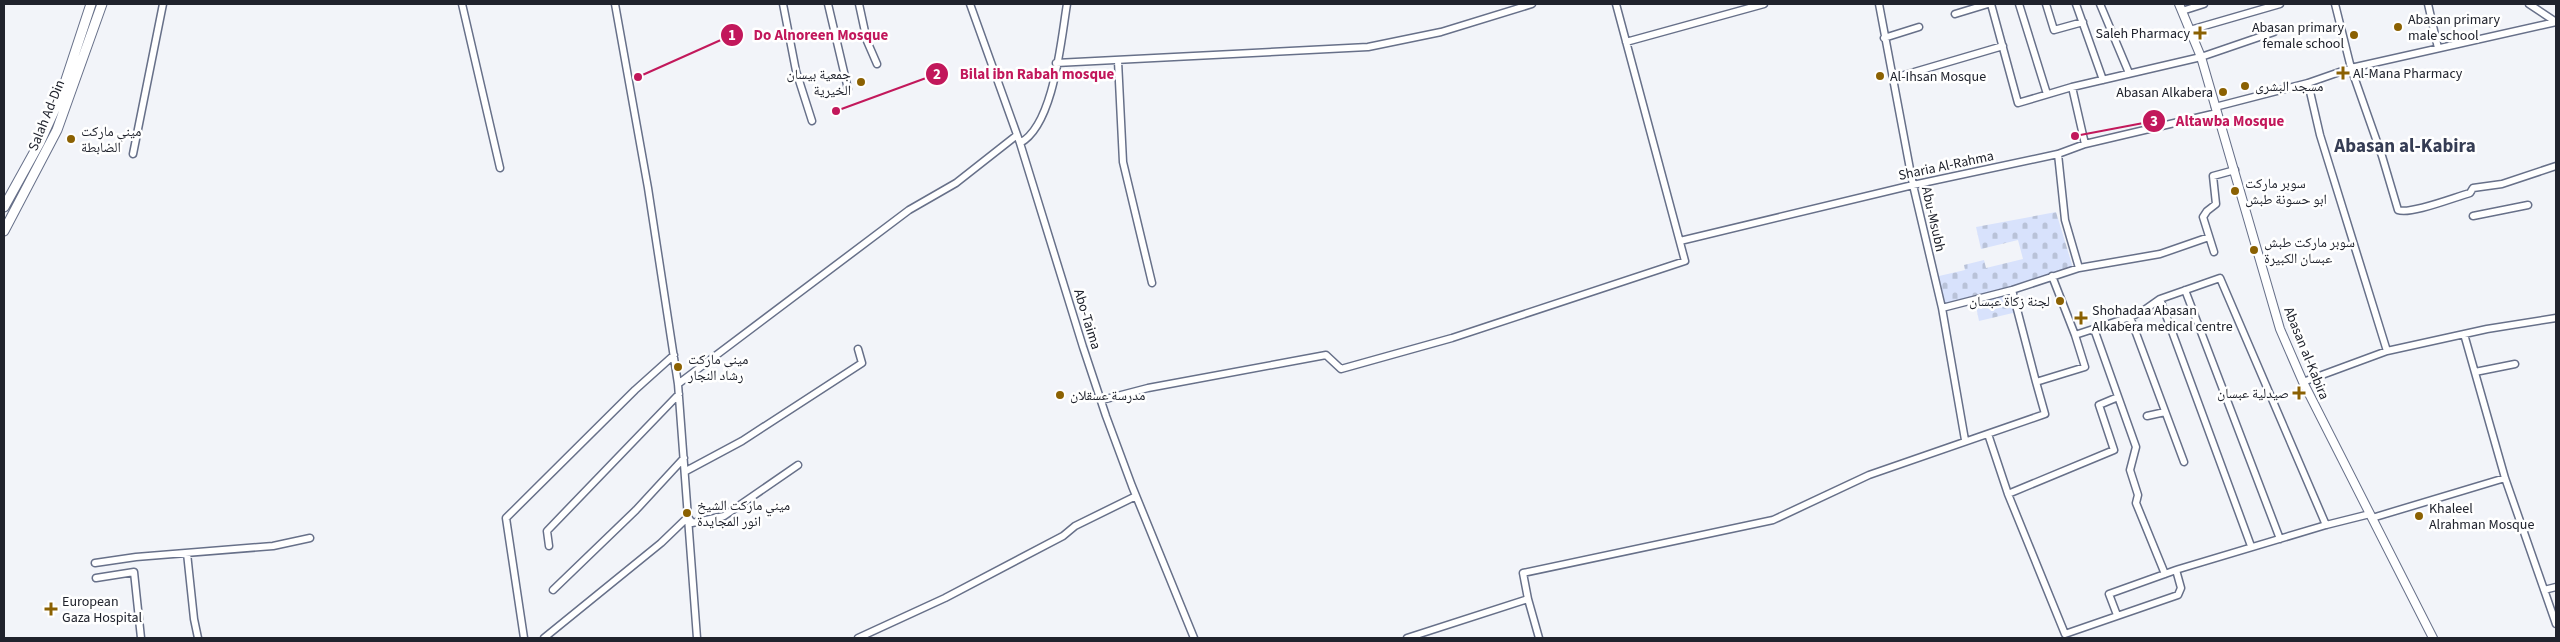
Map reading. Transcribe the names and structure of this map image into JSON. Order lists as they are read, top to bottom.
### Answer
{
  "streets": {
    "highway": ["Salah Ad-Din"],
    "main road": ["Abasan al-Kabira"],
    "street": ["Sharia Al-Rahma", "Abu-Msubh", "Abo-Taima"]
  },
  "crossings": [
    ["Sharia Al-Rahma", "Abu-Msubh"],
    ["Sharia Al-Rahma", "Abasan al-Kabira"]
  ],
  "districts": ["Abasan al-Kabira"],
  "places": {
    "other": [
      "Abasan primary male school",
      "Abasan primary female school",
      "Al-Ihsan Mosque",
      "Do Alnoreen Mosque",
      "جمعية بيسان الخيرية",
      "مسجد البشرى",
      "Abasan Alkabera",
      "Bilal ibn Rabah mosque",
      "Altawba Mosque",
      "ميني ماركت الضابطة",
      "سوبر ماركت ابو حسونة طبش",
      "سوبر ماركت طبش عبسان الكبيرة",
      "لجنة زكاة عبسان",
      "ميني ماركت رشاد النجار",
      "مدرسة عسقلان",
      "ميني ماركت الشيخ انور المجايدة",
      "Khaleel Alrahman Mosque"
    ],
    "health": [
      "Saleh Pharmacy",
      "Al-Mana Pharmacy",
      "Shohadaa Abasan Alkabera medical centre",
      "صيدلية عبسان",
      "European Gaza Hospital"
    ]
  }
}
